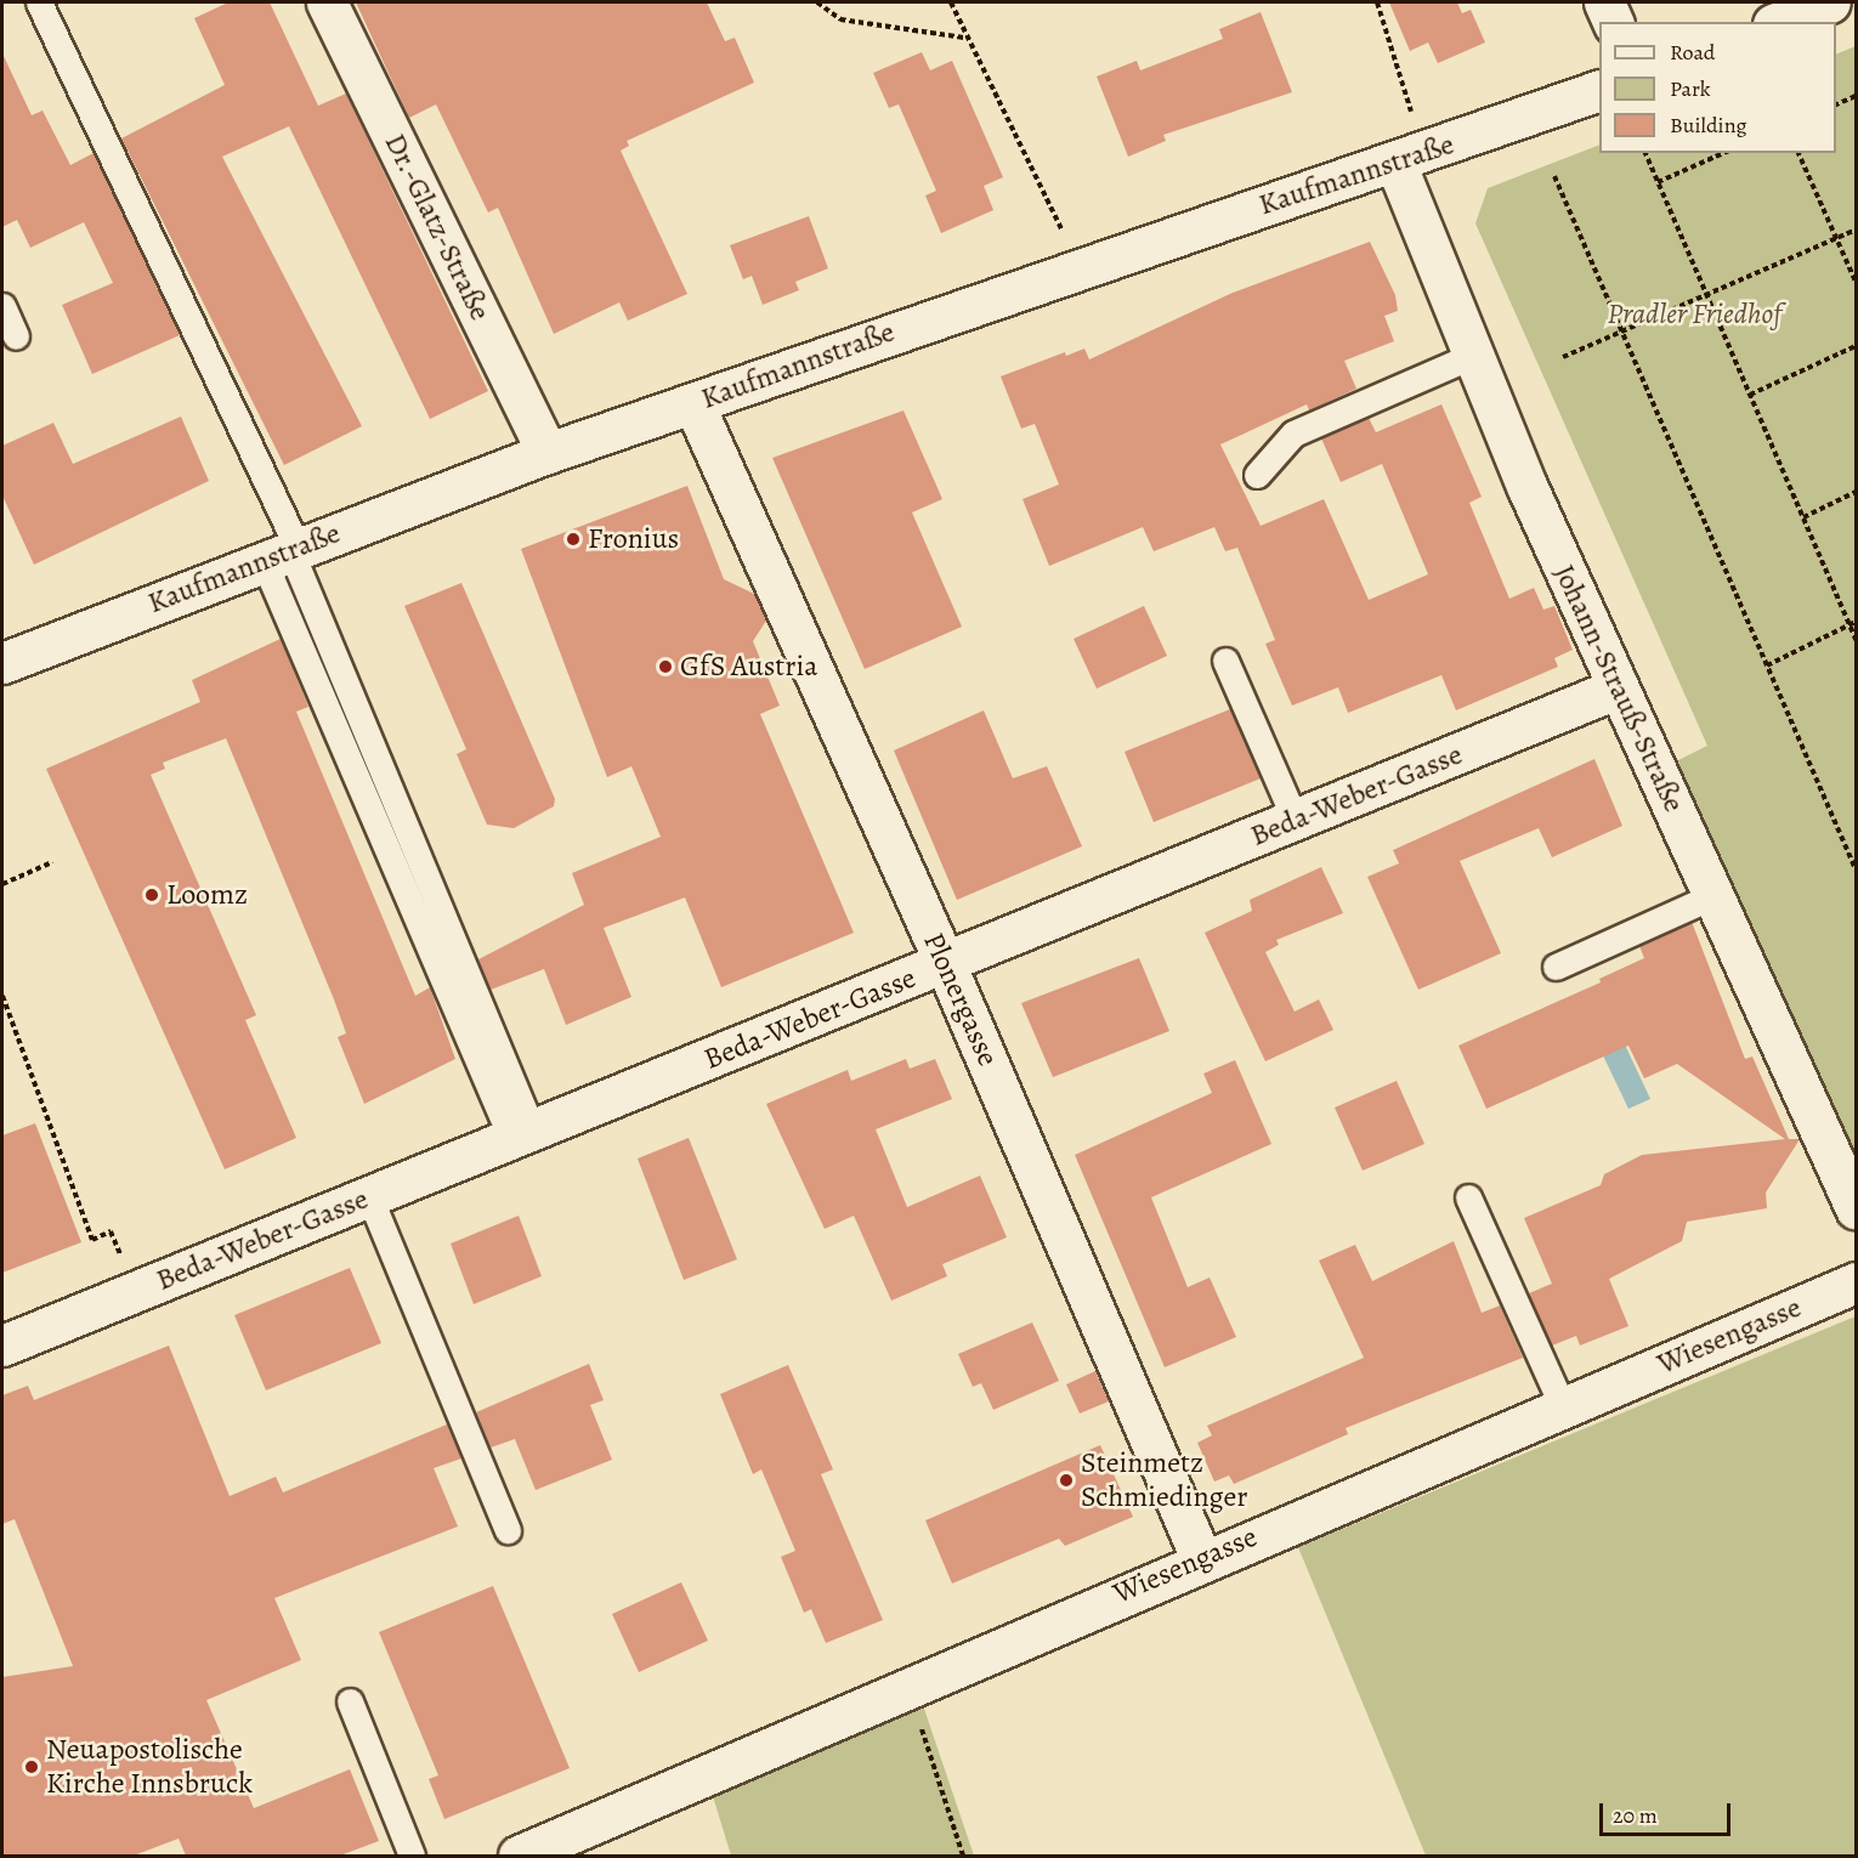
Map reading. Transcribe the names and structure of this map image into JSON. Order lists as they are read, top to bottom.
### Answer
{
  "streets": {
    "street": [
      "Kaufmannstraße",
      "Dr.-Glatz-Straße",
      "Johann-Strauß-Straße",
      "Beda-Weber-Gasse",
      "Plonergasse",
      "Wiesengasse"
    ]
  },
  "crossings": [
    ["Kaufmannstraße", "Dr.-Glatz-Straße"],
    ["Kaufmannstraße", "Johann-Strauß-Straße"],
    ["Kaufmannstraße", "Plonergasse"],
    ["Johann-Strauß-Straße", "Beda-Weber-Gasse"],
    ["Beda-Weber-Gasse", "Plonergasse"],
    ["Plonergasse", "Wiesengasse"]
  ],
  "parks": ["Pradler Friedhof"],
  "places": [
    "Fronius",
    "GfS Austria",
    "Loomz",
    "Steinmetz Schmiedinger",
    "Neuapostolische Kirche Innsbruck"
  ],
  "legend": ["Road", "Park", "Building"],
  "scale_bar": "20 m"
}
